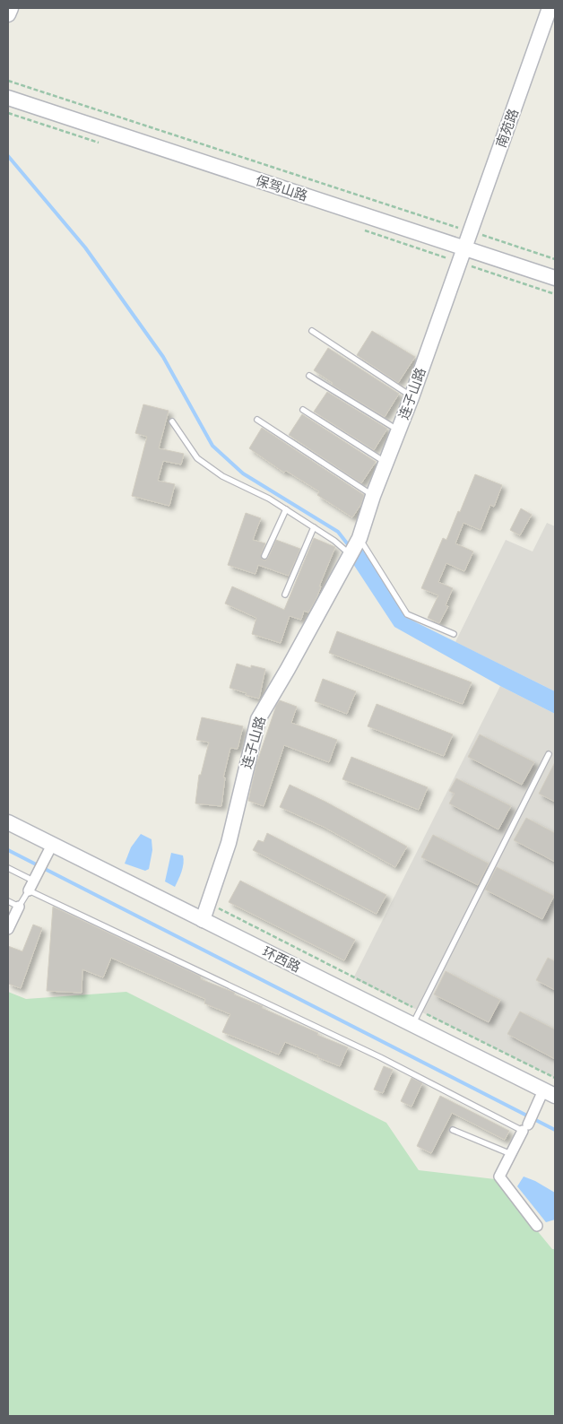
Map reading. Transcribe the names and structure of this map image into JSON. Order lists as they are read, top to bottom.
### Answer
{
  "streets": {
    "street": [
      "南苑路",
      "保驾山路",
      "连子山路",
      "环西路"
    ]
  },
  "crossings": [
    ["南苑路", "保驾山路"],
    ["南苑路", "连子山路"],
    ["保驾山路", "连子山路"],
    ["连子山路", "环西路"]
  ]
}
